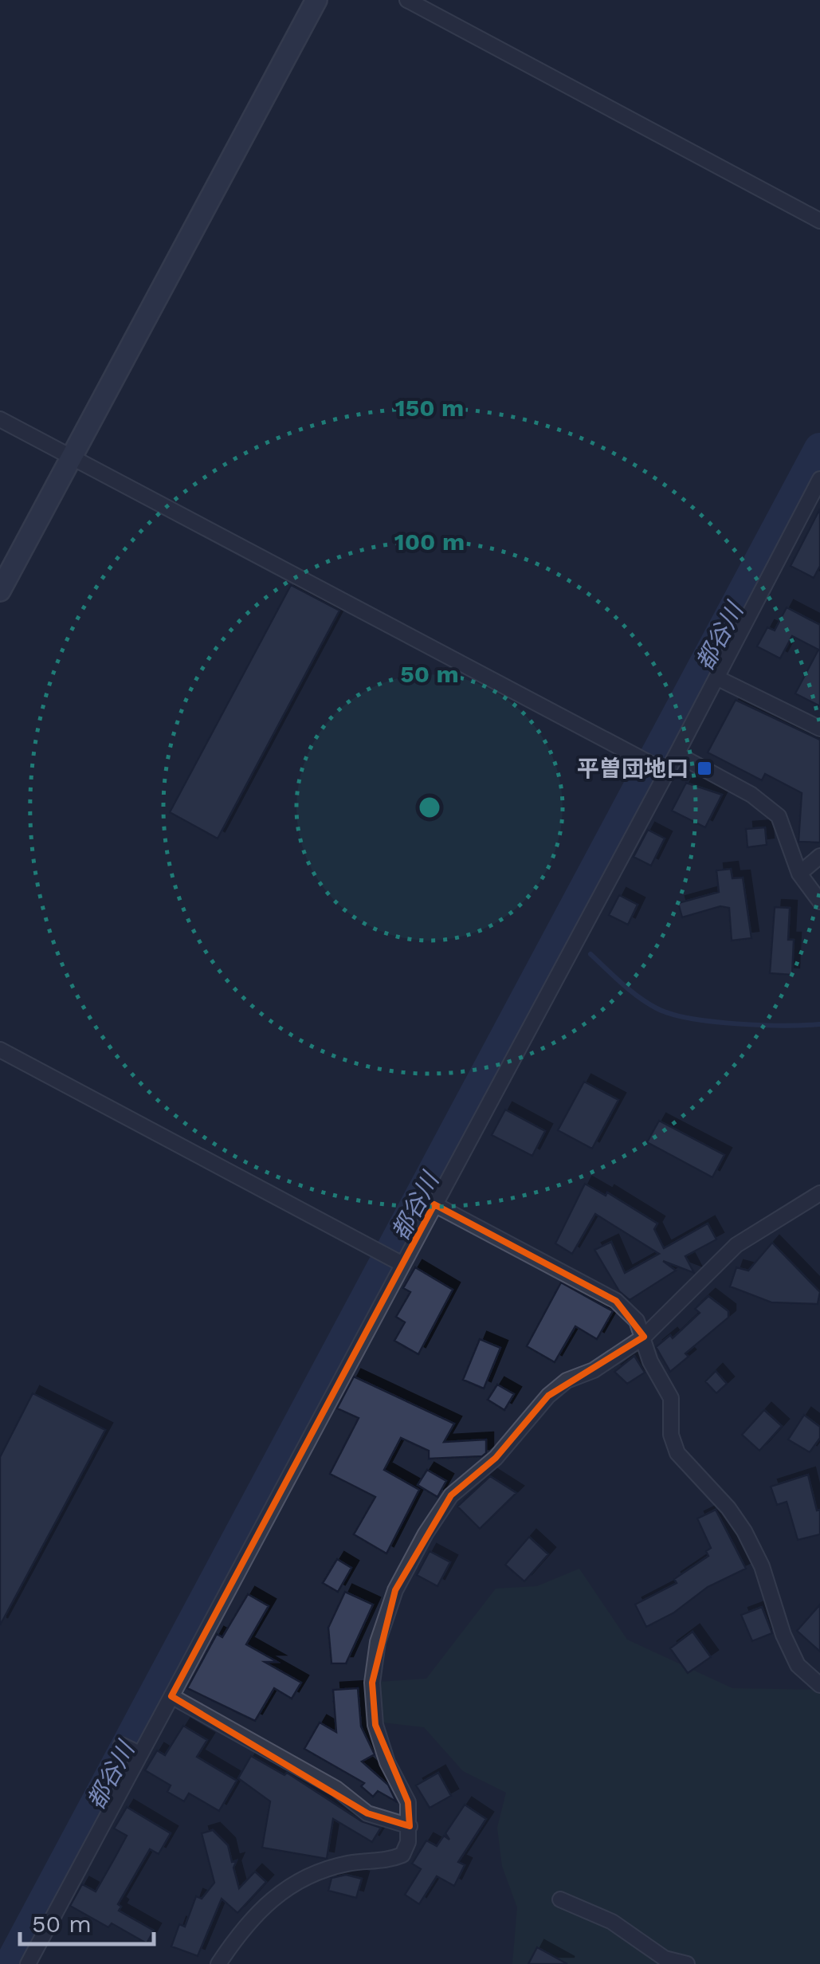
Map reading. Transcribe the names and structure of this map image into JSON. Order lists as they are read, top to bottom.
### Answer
{
  "water": ["都谷川"],
  "places": {
    "transit": ["平曽団地口"]
  },
  "scale_bar": "50 m",
  "rings": ["150 m", "100 m", "50 m"]
}
